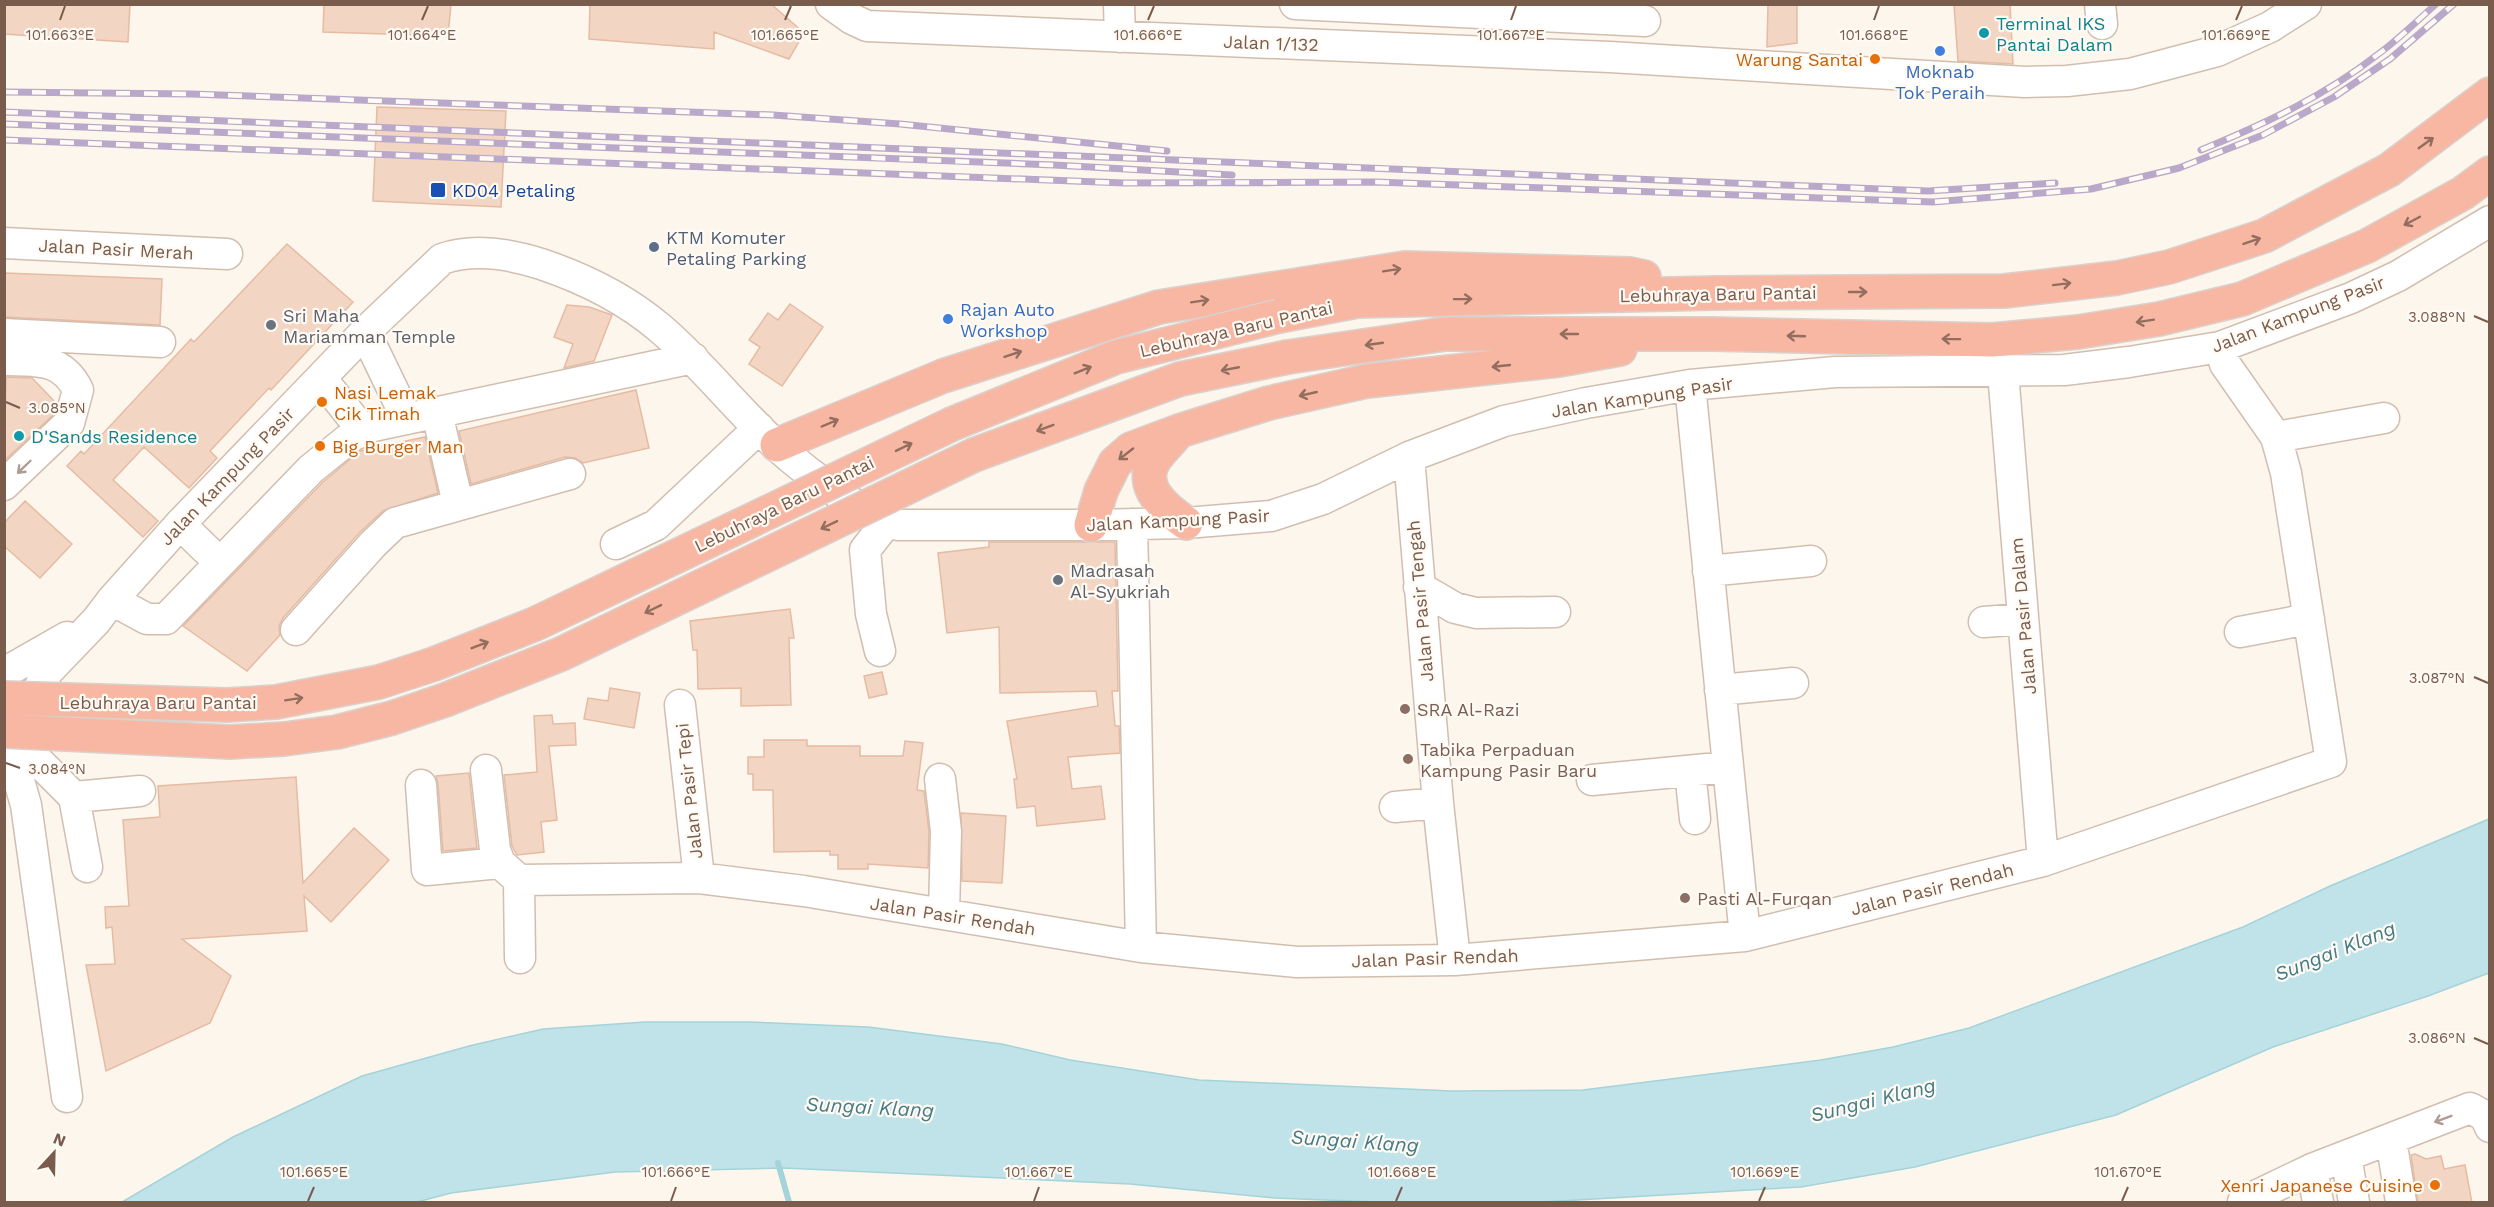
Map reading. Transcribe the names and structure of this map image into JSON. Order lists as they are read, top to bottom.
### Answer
{
  "streets": {
    "highway": ["Lebuhraya Baru Pantai"],
    "street": [
      "Jalan 1/132",
      "Jalan Pasir Merah",
      "Jalan Kampung Pasir",
      "Jalan Pasir Tengah",
      "Jalan Pasir Dalam",
      "Jalan Pasir Tepi",
      "Jalan Pasir Rendah"
    ]
  },
  "crossings": [
    ["Lebuhraya Baru Pantai", "Jalan Kampung Pasir"],
    ["Jalan Kampung Pasir", "Jalan Pasir Tengah"],
    ["Jalan Kampung Pasir", "Jalan Pasir Dalam"],
    ["Jalan Pasir Tengah", "Jalan Pasir Rendah"],
    ["Jalan Pasir Dalam", "Jalan Pasir Rendah"],
    ["Jalan Pasir Tepi", "Jalan Pasir Rendah"]
  ],
  "water": ["Sungai Klang"],
  "places": {
    "other": [
      "Terminal IKS Pantai Dalam",
      "Moknab Tok Peraih",
      "Warung Santai",
      "KTM Komuter Petaling Parking",
      "Rajan Auto Workshop",
      "Sri Maha Mariamman Temple",
      "Nasi Lemak Cik Timah",
      "D'Sands Residence",
      "Big Burger Man",
      "Madrasah Al-Syukriah",
      "SRA Al-Razi",
      "Tabika Perpaduan Kampung Pasir Baru",
      "Pasti Al-Furqan",
      "Xenri Japanese Cuisine"
    ],
    "transit": ["KD04 Petaling"]
  },
  "north": "top",
  "coordinates": [
    "101.663°E",
    "101.664°E",
    "101.665°E",
    "101.666°E",
    "101.669°E",
    "101.667°E",
    "101.668°E",
    "3.088°N",
    "3.085°N",
    "3.087°N",
    "3.084°N",
    "3.086°N",
    "101.670°E"
  ]
}
